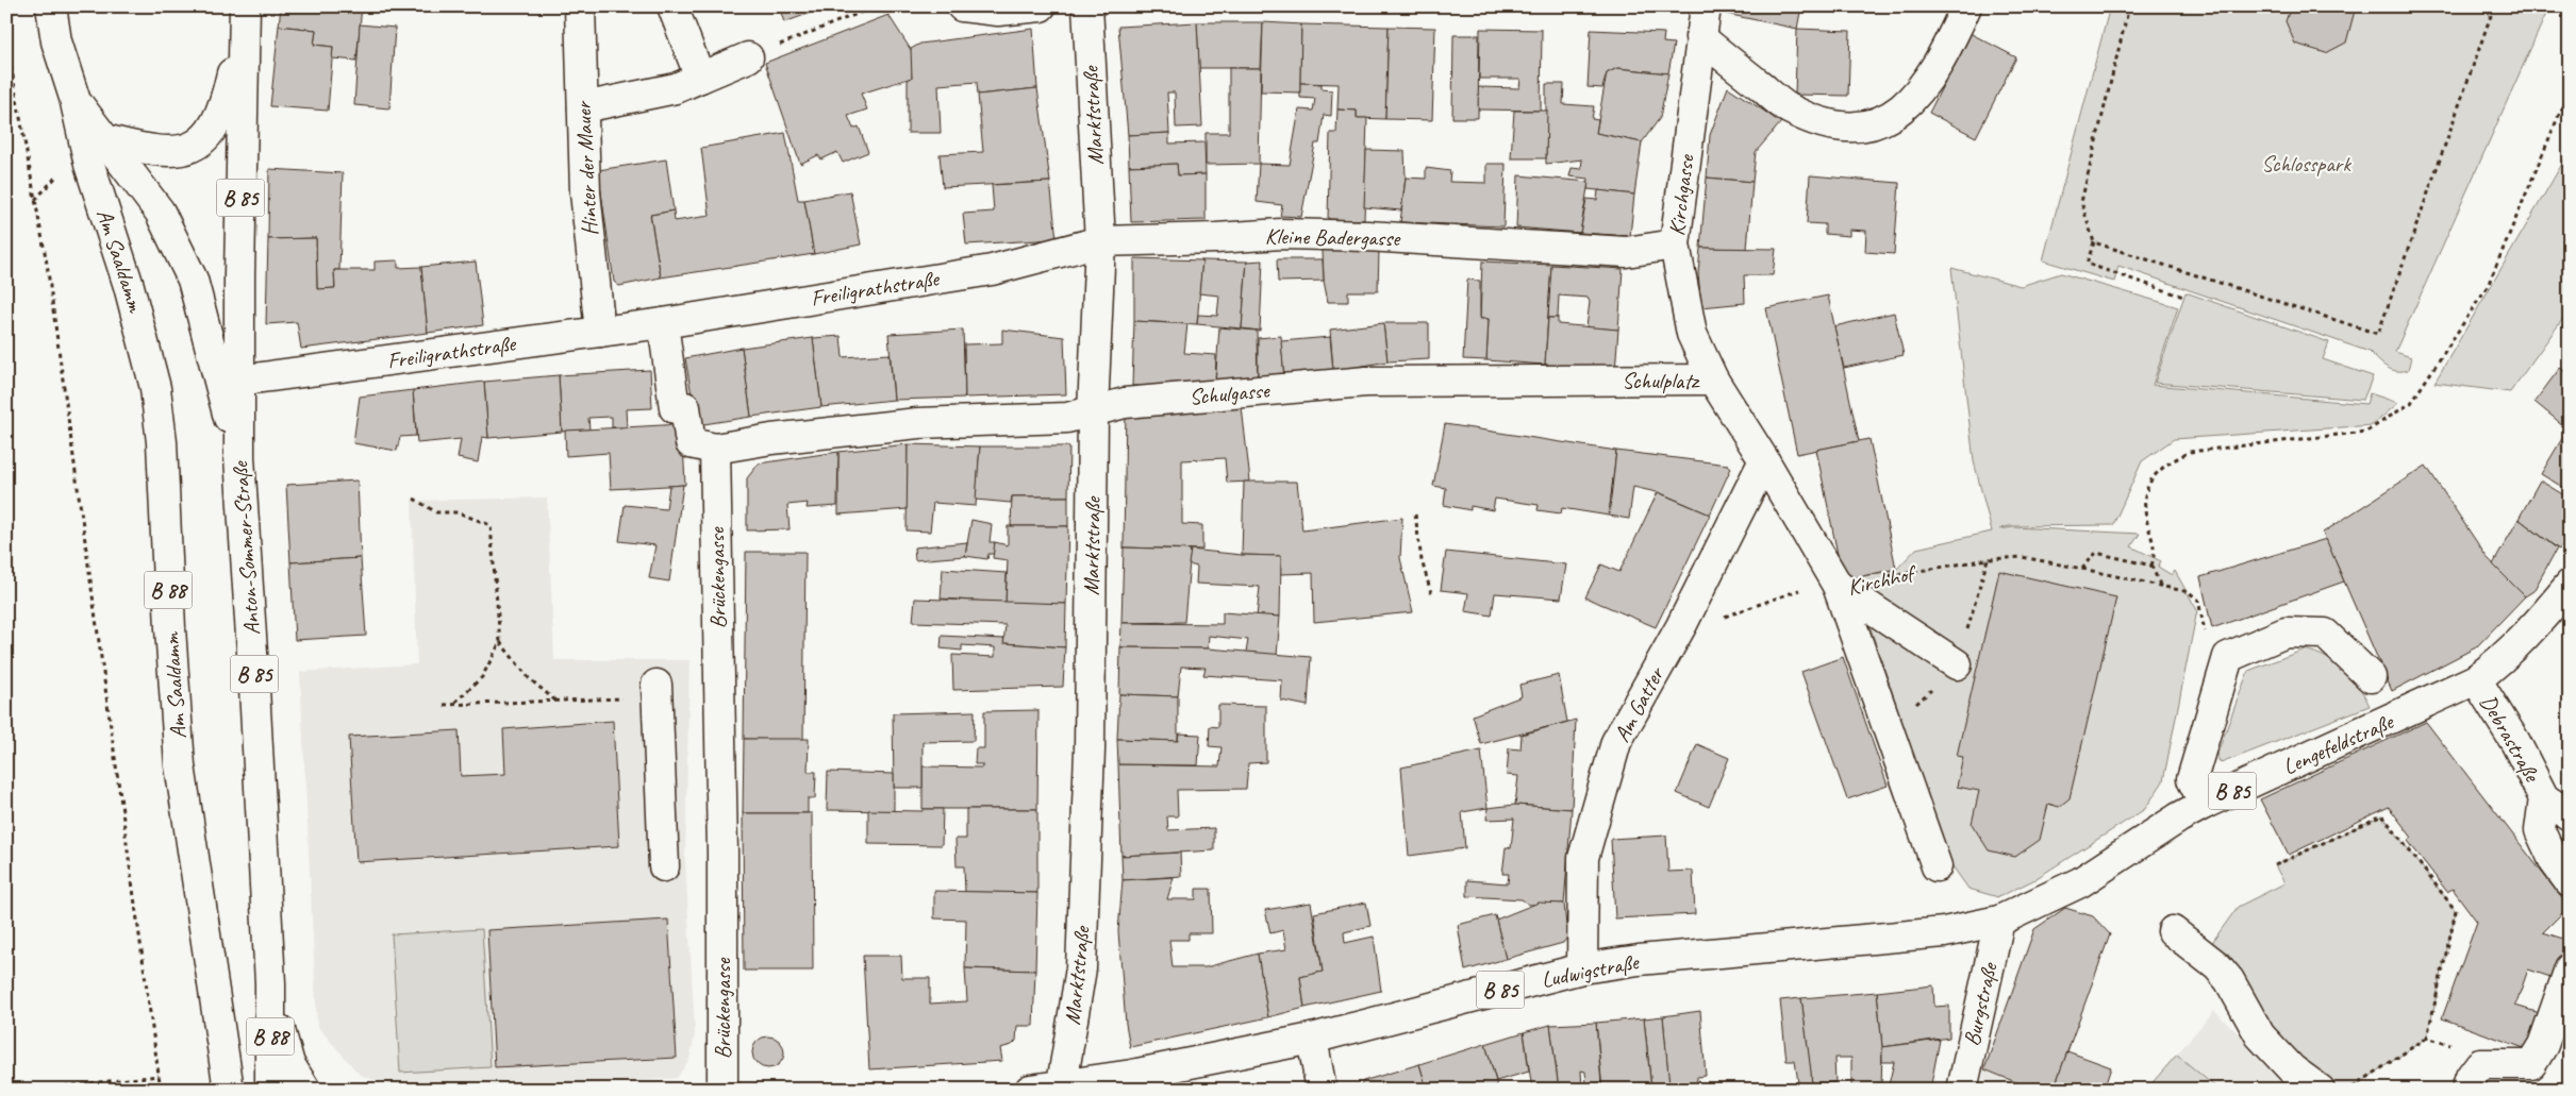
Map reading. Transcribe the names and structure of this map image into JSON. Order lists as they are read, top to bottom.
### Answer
{
  "streets": {
    "street": [
      "Marktstraße",
      "Hinter der Mauer",
      "Kirchgasse",
      "B 85",
      "Kleine Badergasse",
      "Am Saaldamm",
      "Freiligrathstraße",
      "Schulplatz",
      "Schulgasse",
      "Anton-Sommer-Straße",
      "Brückengasse",
      "Kirchhof",
      "B 88",
      "Am Gatter",
      "Debrastraße",
      "Lengefeldstraße",
      "Ludwigstraße",
      "Burgstraße"
    ]
  },
  "crossings": [
    ["Marktstraße", "Kleine Badergasse"],
    ["Marktstraße", "Schulgasse"],
    ["Marktstraße", "Ludwigstraße"],
    ["Hinter der Mauer", "Freiligrathstraße"],
    ["Kirchgasse", "Kleine Badergasse"],
    ["Kirchgasse", "Schulplatz"],
    ["B 85", "Am Saaldamm"],
    ["B 85", "Anton-Sommer-Straße"],
    ["Kleine Badergasse", "Freiligrathstraße"],
    ["Am Saaldamm", "Anton-Sommer-Straße"],
    ["Freiligrathstraße", "Anton-Sommer-Straße"],
    ["Schulplatz", "Schulgasse"],
    ["Schulplatz", "Kirchhof"],
    ["Schulplatz", "Am Gatter"],
    ["Am Gatter", "Ludwigstraße"],
    ["Debrastraße", "Lengefeldstraße"],
    ["Lengefeldstraße", "Ludwigstraße"],
    ["Lengefeldstraße", "Burgstraße"],
    ["Ludwigstraße", "Burgstraße"]
  ],
  "parks": ["Schlosspark"]
}
